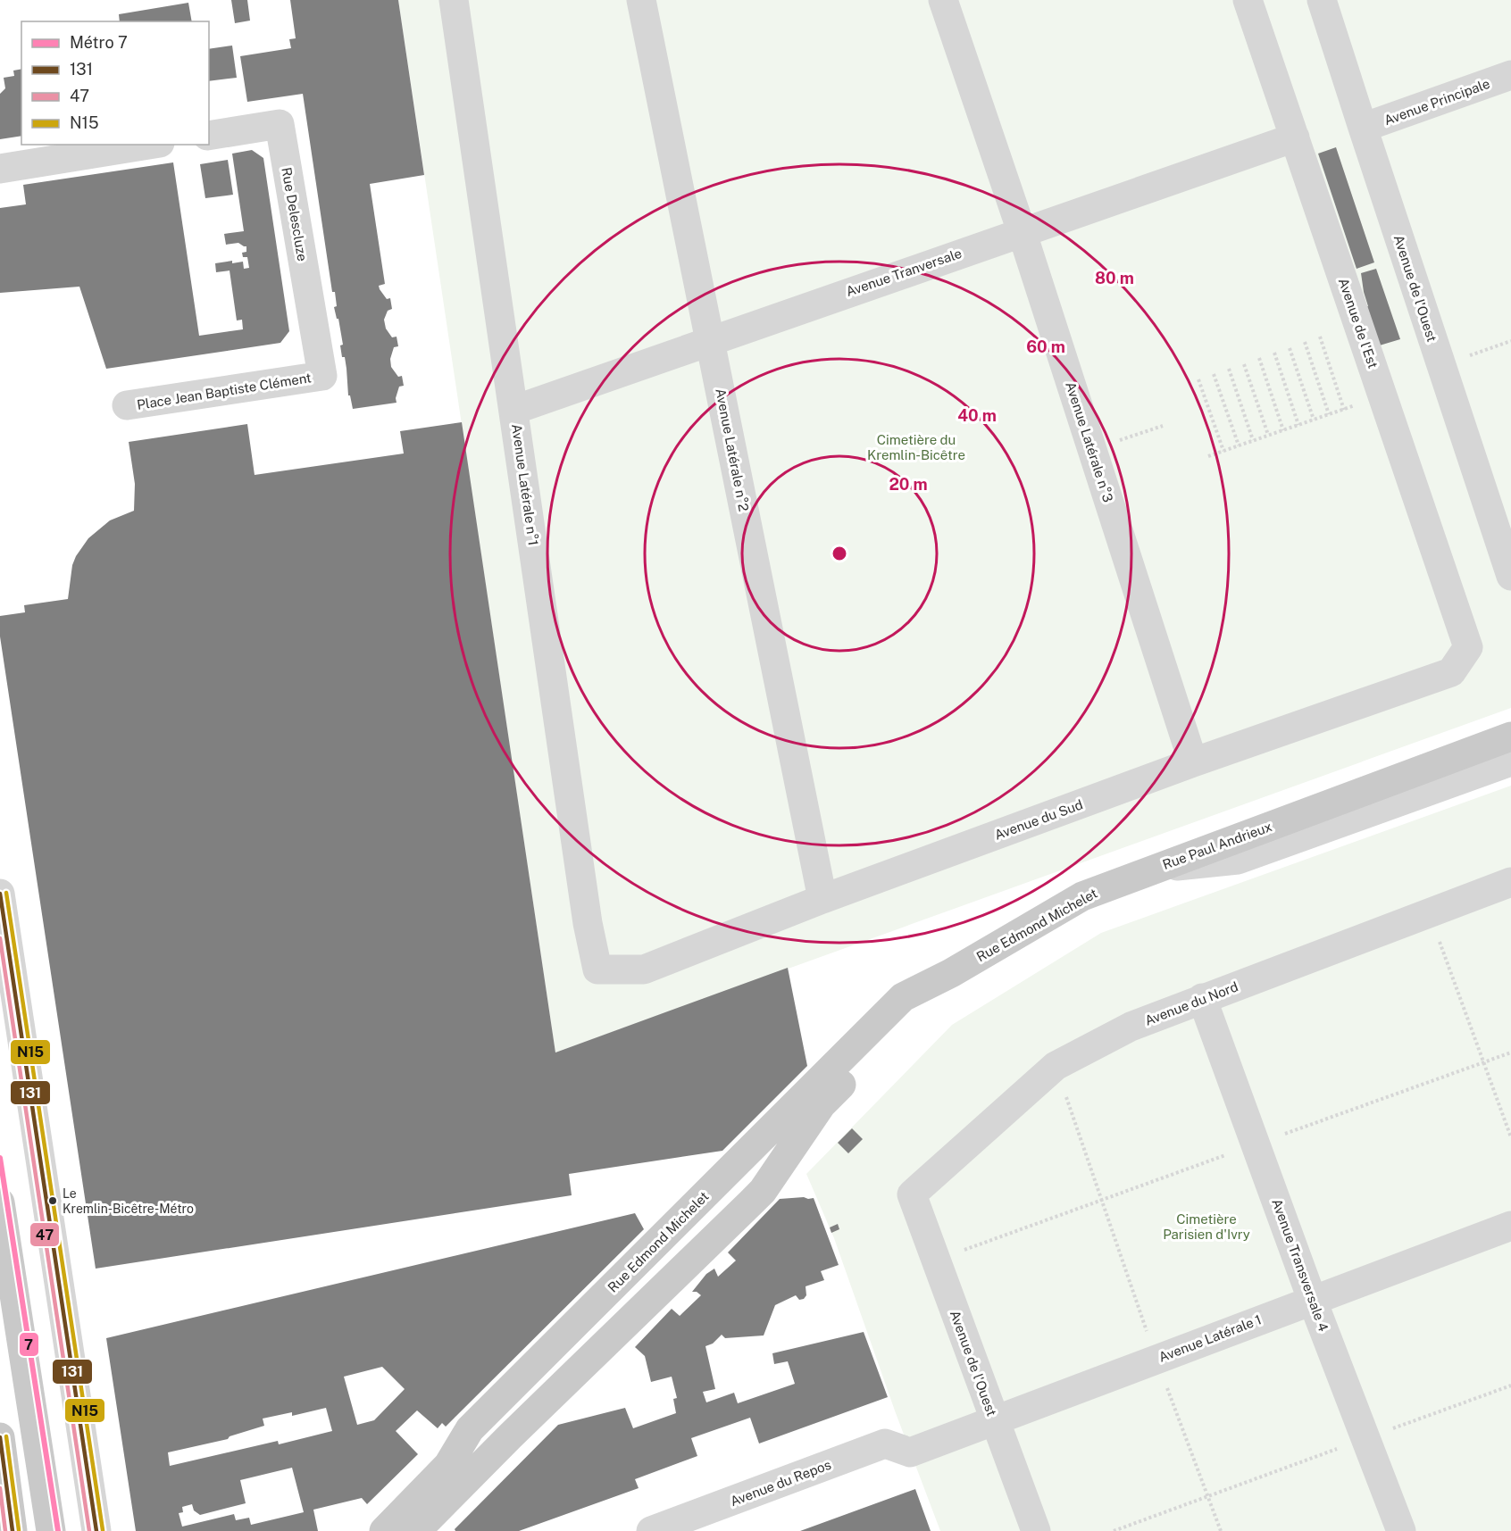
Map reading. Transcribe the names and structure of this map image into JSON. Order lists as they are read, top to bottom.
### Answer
{
  "streets": {
    "main road": ["Rue Paul Andrieux", "Rue Edmond Michelet"],
    "street": [
      "Avenue Principale",
      "Rue Delescluze",
      "Avenue Tranversale",
      "Avenue de l'Ouest",
      "Avenue de l'Est",
      "Place Jean Baptiste Clément",
      "Avenue Latérale n°3",
      "Avenue Latérale n°2",
      "Avenue Latérale n°1",
      "Avenue du Sud",
      "Avenue du Nord",
      "Avenue Transversale 4",
      "Avenue Latérale 1",
      "Avenue du Repos"
    ]
  },
  "crossings": [
    ["Avenue Principale", "Avenue de l'Ouest"],
    ["Rue Delescluze", "Place Jean Baptiste Clément"],
    ["Avenue Tranversale", "Avenue de l'Est"],
    ["Avenue Tranversale", "Avenue Latérale n°3"],
    ["Avenue Tranversale", "Avenue Latérale n°2"],
    ["Avenue Tranversale", "Avenue Latérale n°1"],
    ["Avenue de l'Ouest", "Avenue du Nord"],
    ["Avenue de l'Ouest", "Avenue Latérale 1"],
    ["Avenue de l'Est", "Avenue du Sud"],
    ["Avenue Latérale n°3", "Avenue du Sud"],
    ["Avenue Latérale n°2", "Avenue du Sud"],
    ["Avenue Latérale n°1", "Avenue du Sud"],
    ["Rue Paul Andrieux", "Rue Edmond Michelet"],
    ["Avenue du Nord", "Avenue Transversale 4"],
    ["Avenue Transversale 4", "Avenue Latérale 1"],
    ["Avenue Latérale 1", "Avenue du Repos"]
  ],
  "parks": ["Cimetière du Kremlin-Bicêtre", "Cimetière Parisien d'Ivry"],
  "places": ["Le Kremlin-Bicêtre-Métro"],
  "lines": [
    "transit line N15",
    "transit line 131",
    "transit line 47",
    "metro line 7"
  ],
  "legend": [
    "Métro 7",
    "131",
    "47",
    "N15"
  ],
  "rings": [
    "80 m",
    "60 m",
    "40 m",
    "20 m"
  ]
}
